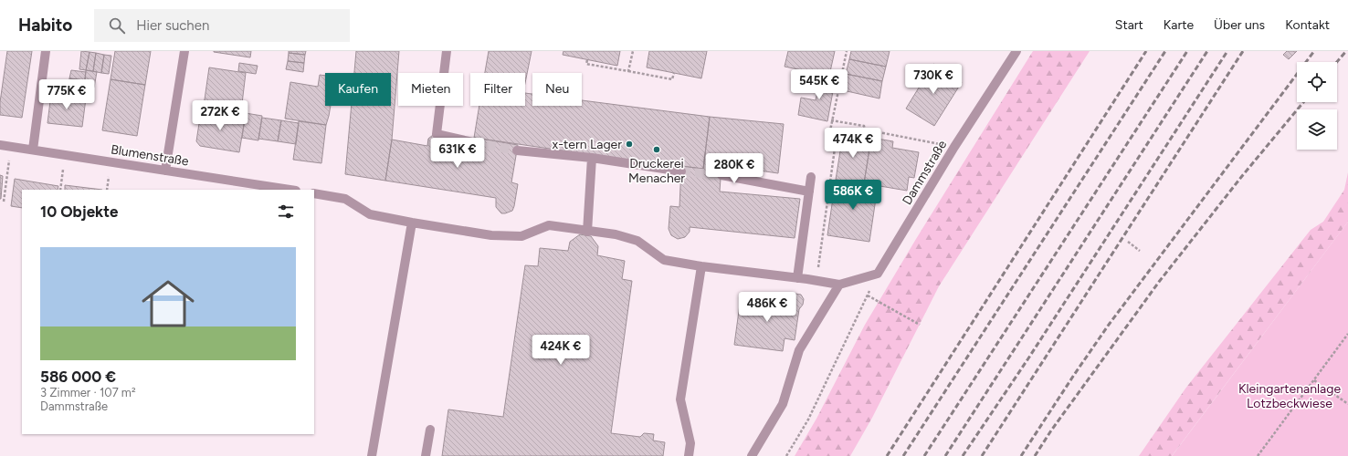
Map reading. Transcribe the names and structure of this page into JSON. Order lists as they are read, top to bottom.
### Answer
{
  "streets": {
    "street": ["Blumenstraße", "Dammstraße"]
  },
  "parks": ["Kleingartenanlage Lotzbeckwiese"],
  "places": ["x-tern Lager", "Druckerei Menacher"],
  "page": {
    "header": "Habito",
    "search": "Hier suchen",
    "nav": [
      "Start",
      "Karte",
      "Über uns",
      "Kontakt"
    ],
    "price": [
      "730K €",
      "545K €",
      "775K €",
      "272K €",
      "474K €",
      "631K €",
      "280K €",
      "586K €",
      "486K €",
      "424K €"
    ],
    "chip": [
      "Kaufen",
      "Mieten",
      "Filter",
      "Neu"
    ],
    "heading": "10 Objekte",
    "list": [
      {
        "name": "586 000 €",
        "note": "3 Zimmer · 107 m² · Dammstraße"
      }
    ]
  }
}
